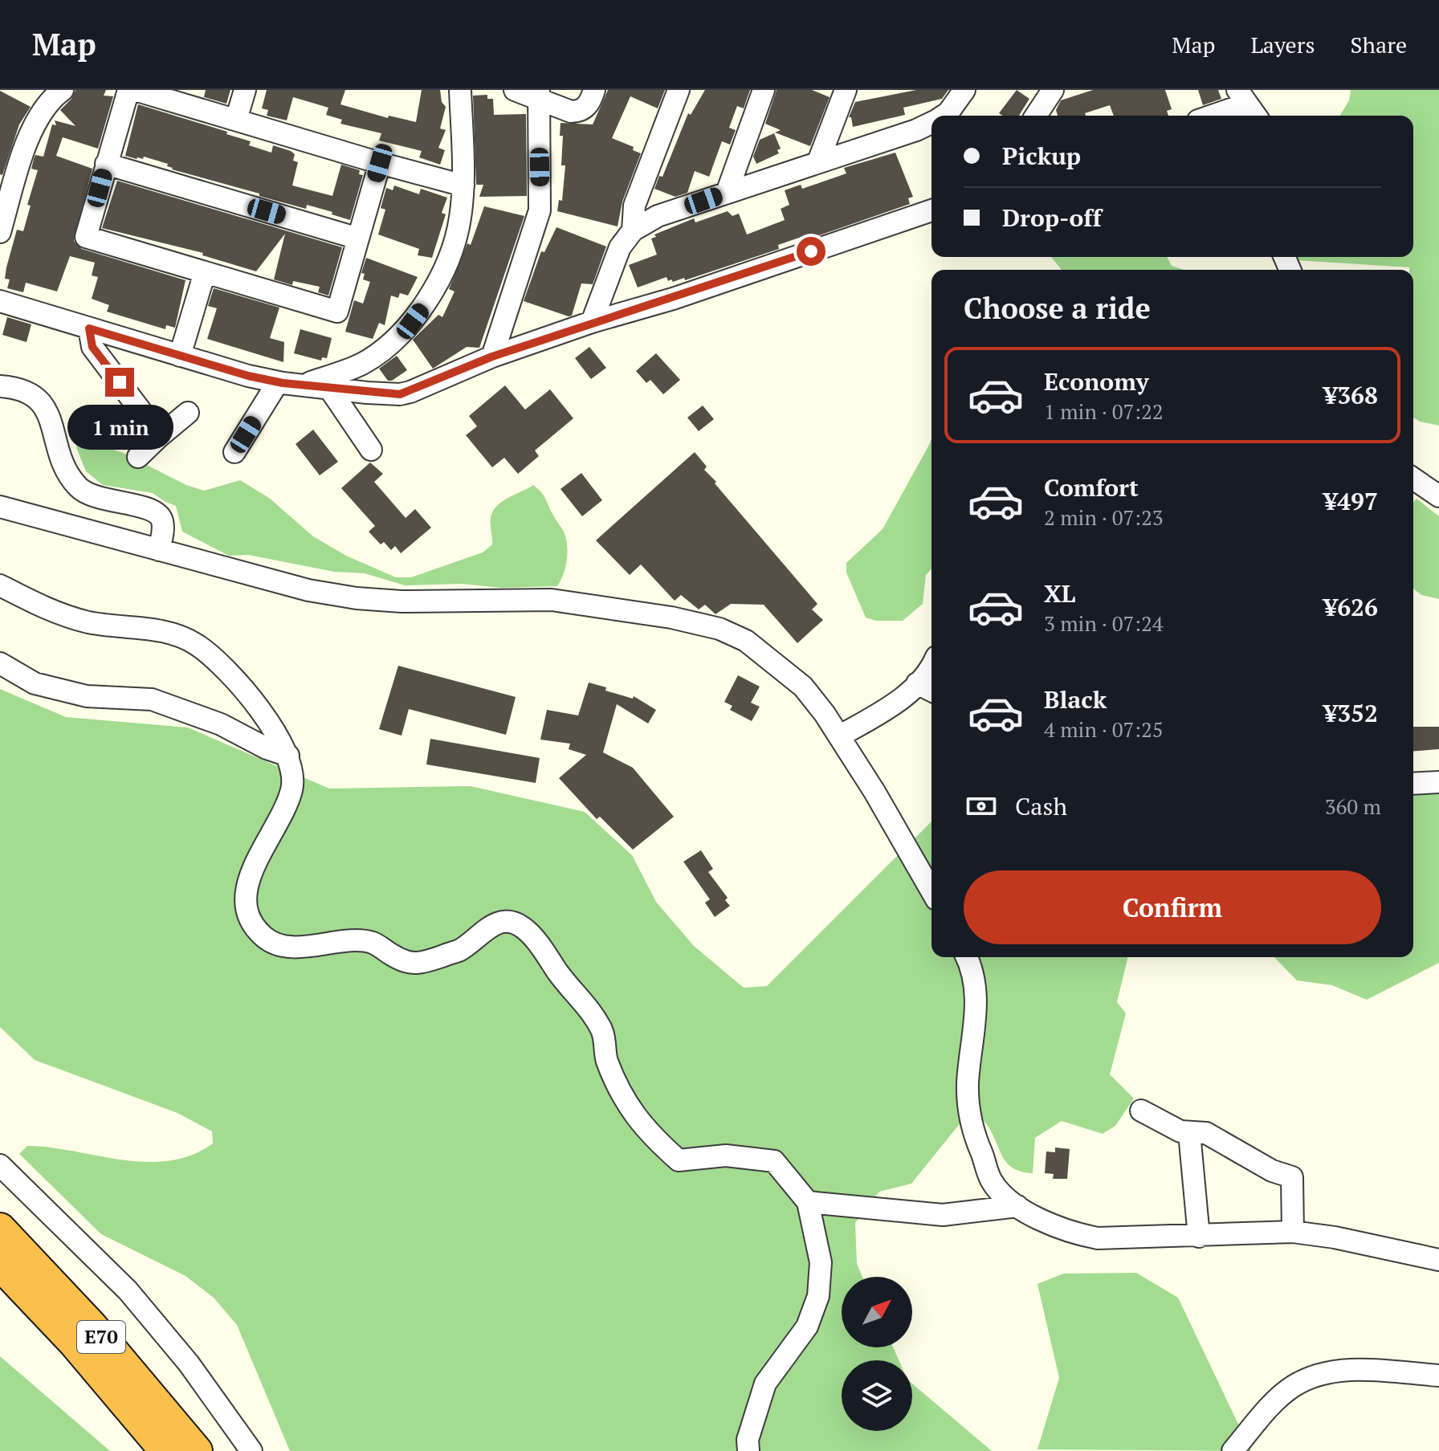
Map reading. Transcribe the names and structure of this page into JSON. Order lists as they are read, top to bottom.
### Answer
{
  "streets": {
    "highway": ["E70"]
  },
  "north": "top right",
  "page": {
    "header": "Map",
    "nav": ["Map", "Layers", "Share"],
    "banner": ["Pickup", "Drop-off"],
    "heading": "Choose a ride",
    "list": [
      {
        "name": "Economy",
        "note": "1 min · 07:22",
        "value": "¥368"
      },
      {
        "name": "Comfort",
        "note": "2 min · 07:23",
        "value": "¥497"
      },
      {
        "name": "XL",
        "note": "3 min · 07:24",
        "value": "¥626"
      },
      {
        "name": "Black",
        "note": "4 min · 07:25",
        "value": "¥352"
      }
    ],
    "bubble": "1 min",
    "pay": ["Cash", "360 m"],
    "buttons": "Confirm"
  }
}
